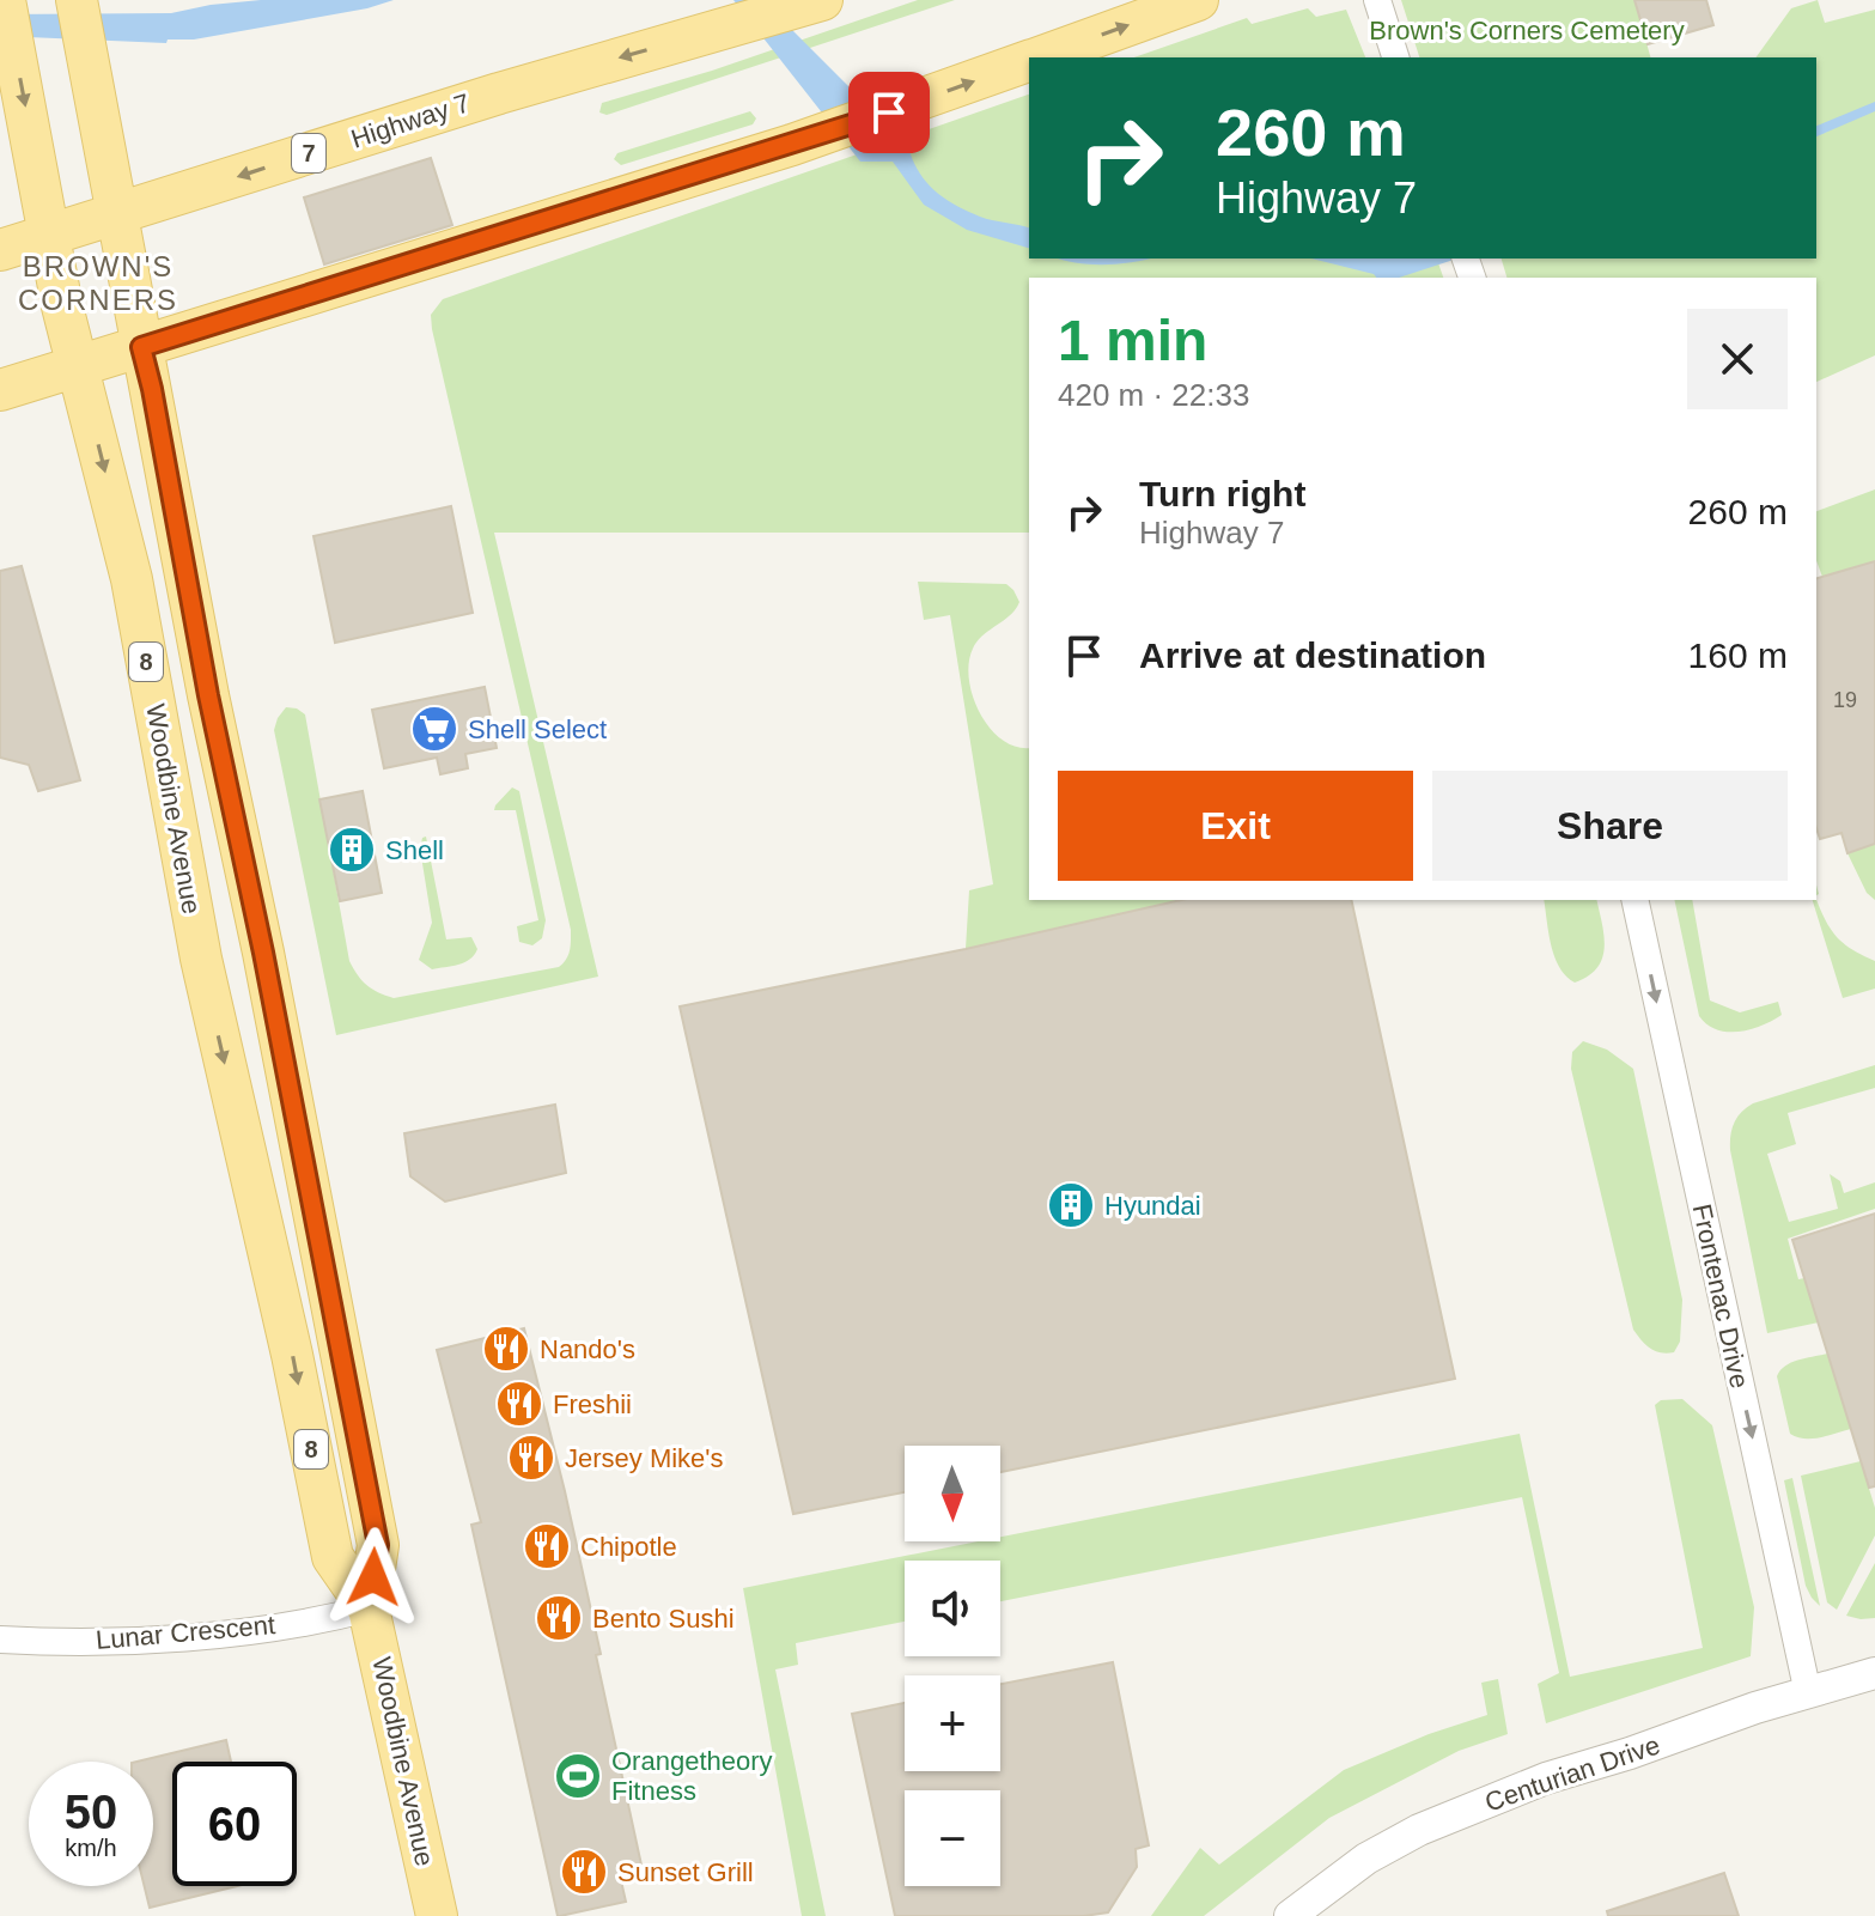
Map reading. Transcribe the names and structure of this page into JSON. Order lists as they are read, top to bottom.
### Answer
{
  "streets": {
    "main road": [
      "Highway 7",
      "7",
      "8",
      "Woodbine Avenue"
    ],
    "street": ["Frontenac Drive", "Lunar Crescent", "Centurian Drive"]
  },
  "crossings": [
    ["Highway 7", "Woodbine Avenue"],
    ["Woodbine Avenue", "Lunar Crescent"],
    ["Frontenac Drive", "Centurian Drive"]
  ],
  "one_way": ["Frontenac Drive"],
  "districts": ["BROWN'S CORNERS"],
  "parks": ["Brown's Corners Cemetery"],
  "places": {
    "supermarket": ["Shell Select"],
    "building": ["Shell", "Hyundai"],
    "restaurant": [
      "Nando's",
      "Freshii",
      "Jersey Mike's",
      "Chipotle",
      "Bento Sushi",
      "Sunset Grill"
    ],
    "sports": ["Orangetheory Fitness"]
  },
  "house_numbers": ["19"],
  "north": "bottom",
  "page": {
    "turn": ["260 m", "Highway 7"],
    "heading": ["1 min", "420 m · 22:33"],
    "list": [
      {
        "name": "Turn right",
        "note": "Highway 7",
        "value": "260 m"
      },
      {
        "name": "Arrive at destination",
        "value": "160 m"
      }
    ],
    "buttons": ["Exit", "Share"],
    "map_buttons": ["+", "−"],
    "speed": "50 km/h",
    "limit": "60"
  }
}
